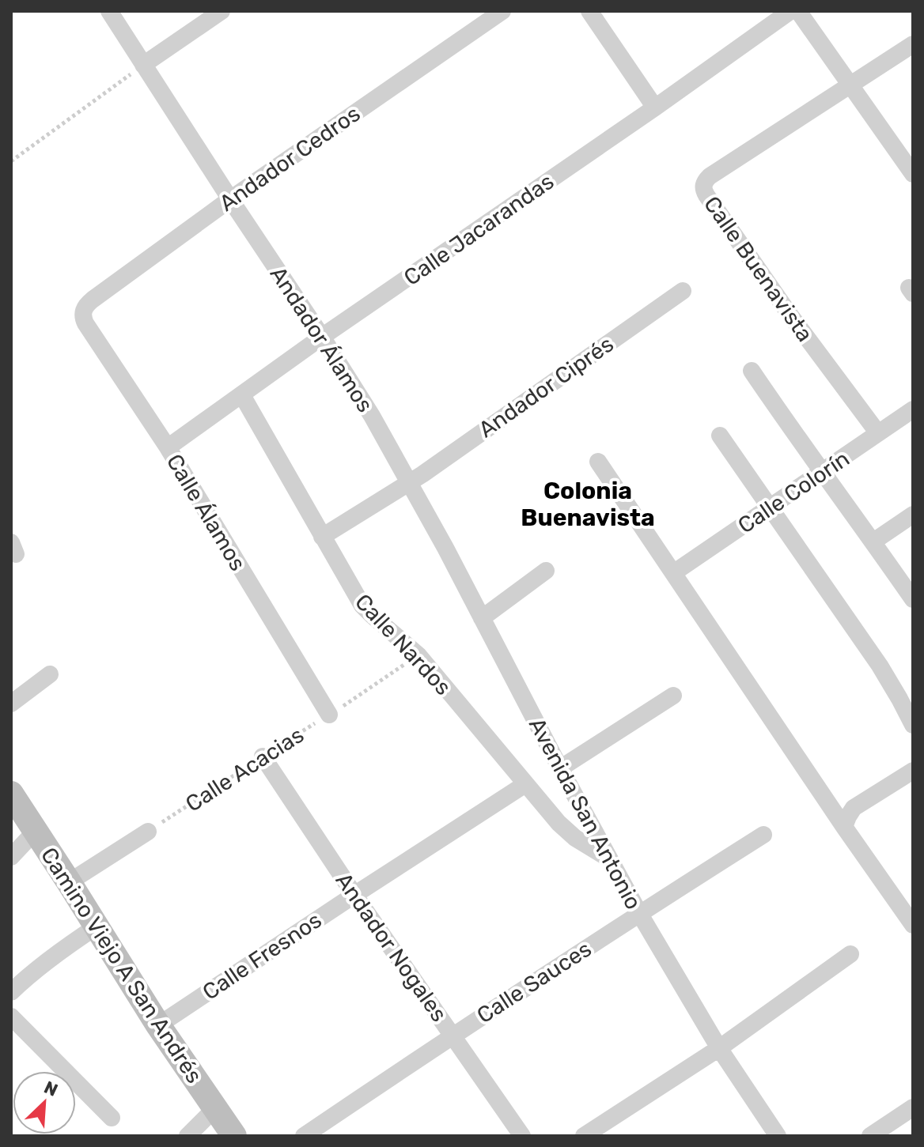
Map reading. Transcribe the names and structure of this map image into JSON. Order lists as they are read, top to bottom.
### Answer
{
  "streets": {
    "main road": ["Camino Viejo A San Andrés"],
    "street": [
      "Andador Cedros",
      "Calle Jacarandas",
      "Calle Buenavista",
      "Andador Álamos",
      "Andador Ciprés",
      "Calle Colorín",
      "Calle Álamos",
      "Calle Nardos",
      "Avenida San Antonio",
      "Andador Nogales",
      "Calle Fresnos",
      "Calle Sauces"
    ],
    "path": ["Calle Acacias"]
  },
  "crossings": [
    ["Andador Cedros", "Andador Álamos"],
    ["Andador Cedros", "Calle Álamos"],
    ["Calle Jacarandas", "Andador Álamos"],
    ["Calle Jacarandas", "Calle Álamos"],
    ["Calle Jacarandas", "Calle Nardos"],
    ["Calle Buenavista", "Calle Colorín"],
    ["Andador Álamos", "Andador Ciprés"],
    ["Andador Álamos", "Avenida San Antonio"],
    ["Andador Ciprés", "Calle Nardos"],
    ["Andador Ciprés", "Avenida San Antonio"],
    ["Calle Álamos", "Calle Acacias"],
    ["Calle Nardos", "Calle Acacias"],
    ["Calle Nardos", "Avenida San Antonio"],
    ["Calle Nardos", "Calle Fresnos"],
    ["Calle Acacias", "Andador Nogales"],
    ["Avenida San Antonio", "Calle Sauces"],
    ["Andador Nogales", "Calle Fresnos"],
    ["Andador Nogales", "Calle Sauces"],
    ["Calle Fresnos", "Camino Viejo A San Andrés"]
  ],
  "districts": ["Colonia Buenavista"],
  "north": "top right"
}
